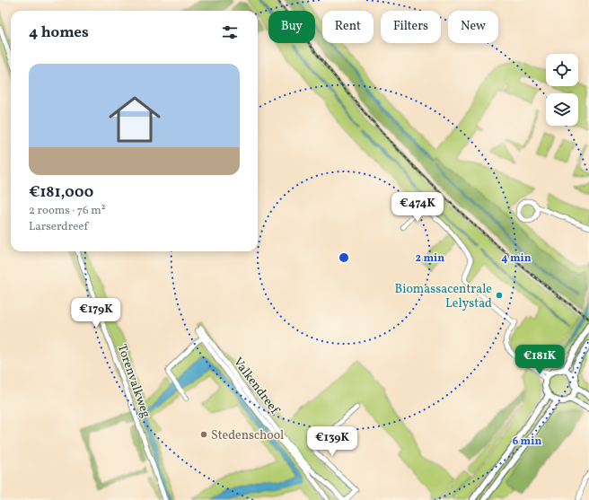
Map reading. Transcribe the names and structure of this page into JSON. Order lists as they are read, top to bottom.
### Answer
{
  "streets": {
    "street": ["Torenvalkweg", "Valkendreef"]
  },
  "places": ["Biomassacentrale Lelystad", "Stedenschool"],
  "page": {
    "chip": [
      "Buy",
      "Rent",
      "Filters",
      "New"
    ],
    "heading": "4 homes",
    "list": [
      {
        "name": "€181,000",
        "note": "2 rooms · 76 m² · Larserdreef"
      }
    ],
    "price": [
      "€474K",
      "€179K",
      "€181K",
      "€139K"
    ]
  },
  "rings": ["2 min", "4 min", "6 min"]
}
